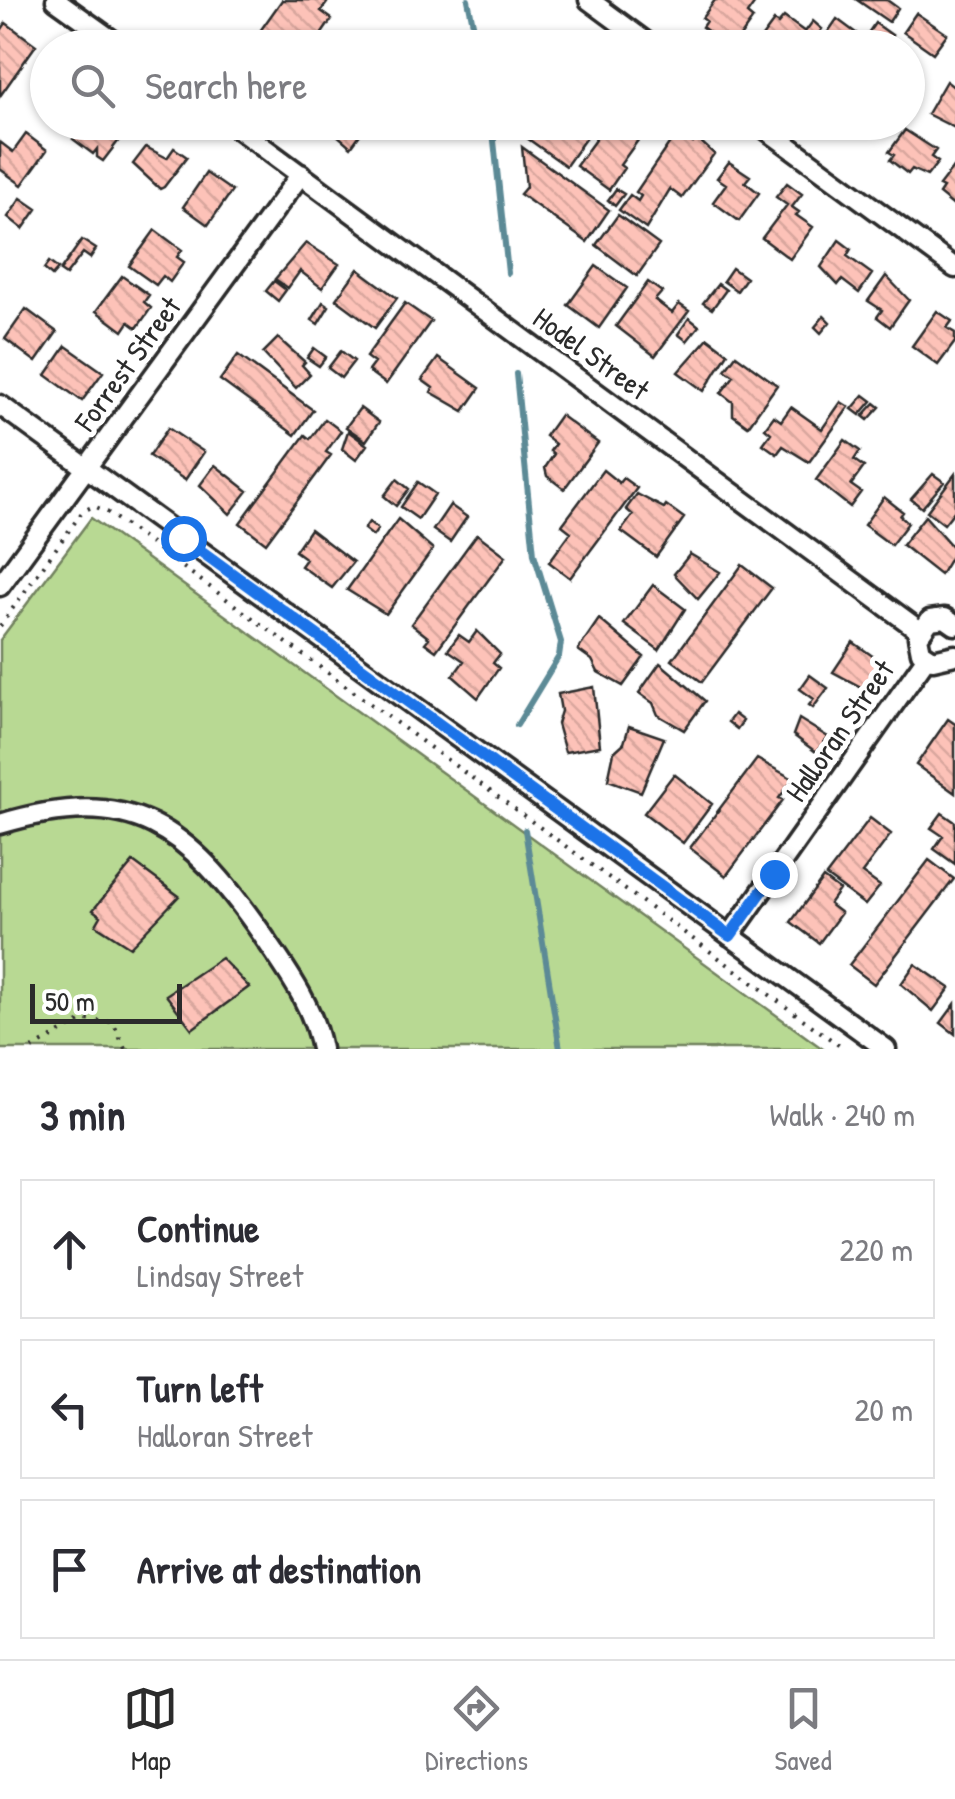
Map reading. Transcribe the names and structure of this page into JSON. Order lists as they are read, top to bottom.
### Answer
{
  "streets": {
    "street": ["Hodel Street", "Forrest Street", "Halloran Street"]
  },
  "crossings": [
    ["Hodel Street", "Forrest Street"]
  ],
  "scale_bar": "50 m",
  "page": {
    "search": "Search here",
    "scale": "50 m",
    "heading": ["3 min", "Walk · 240 m"],
    "list": [
      ["Continue", "Lindsay Street", "220 m"],
      ["Turn left", "Halloran Street", "20 m"],
      "Arrive at destination"
    ],
    "nav": ["Map", "Directions", "Saved"]
  }
}
